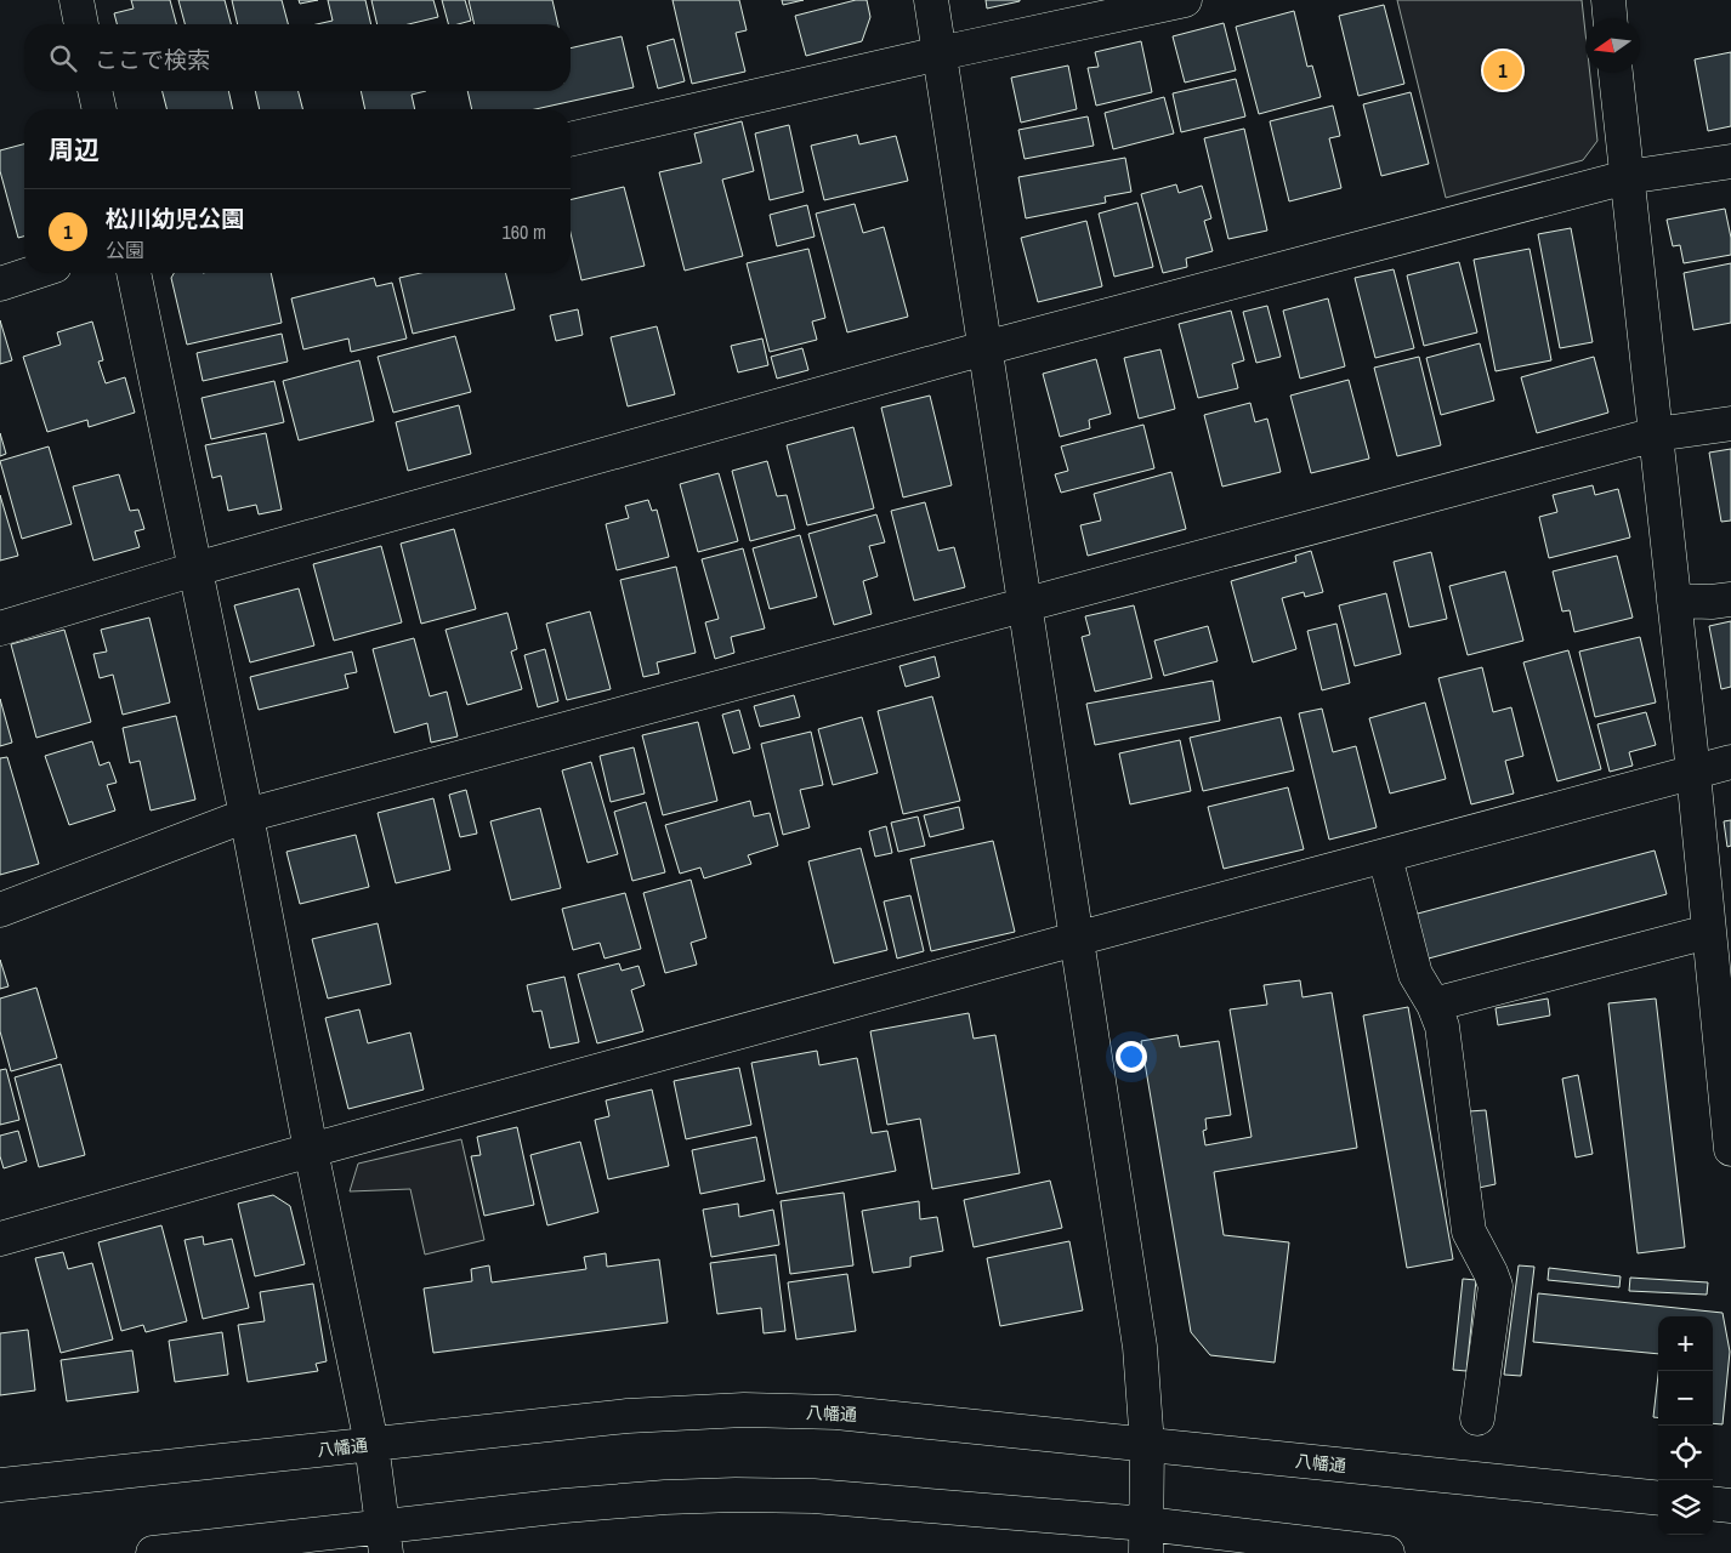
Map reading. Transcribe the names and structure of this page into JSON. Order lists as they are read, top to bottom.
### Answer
{
  "streets": {
    "street": ["八幡通"]
  },
  "north": "left",
  "page": {
    "search": "ここで検索",
    "pins": "1",
    "heading": "周辺",
    "list": [
      {
        "mark": "1",
        "name": "松川幼児公園",
        "note": "公園",
        "value": "160 m"
      }
    ],
    "map_buttons": ["+", "−"]
  }
}
